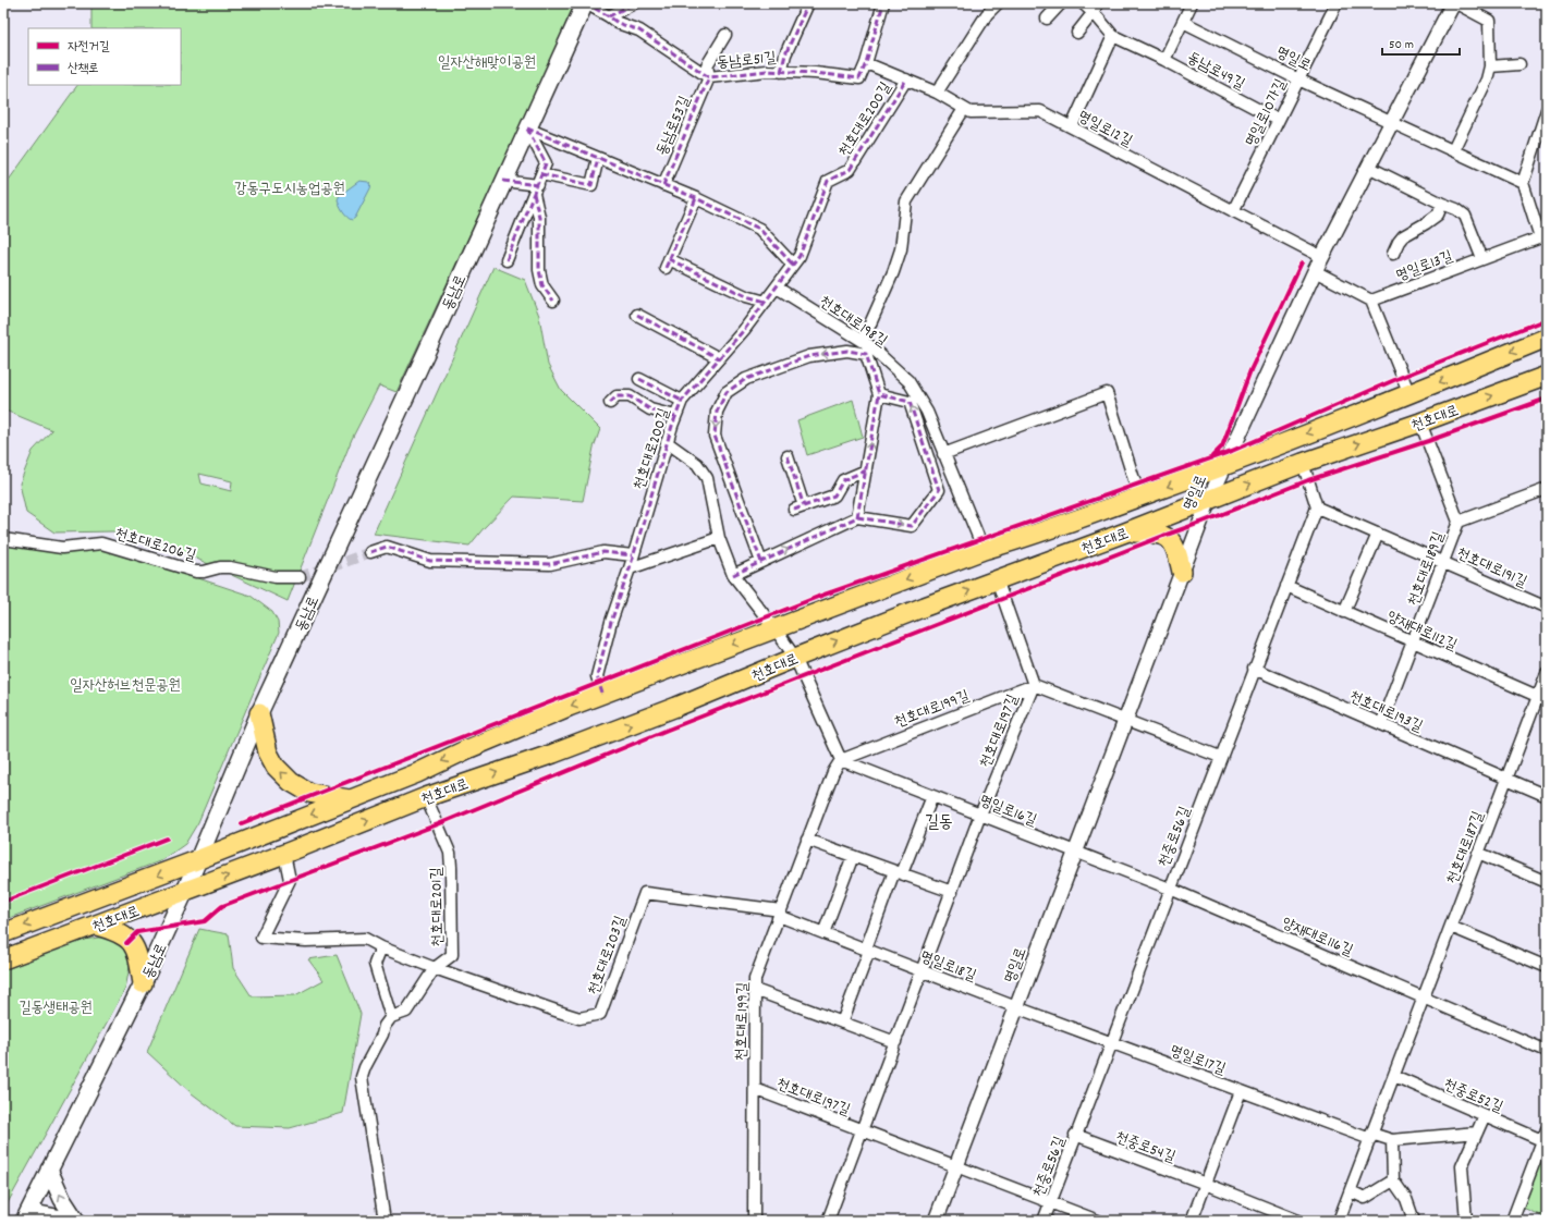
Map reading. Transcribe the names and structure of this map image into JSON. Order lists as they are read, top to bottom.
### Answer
{
  "streets": {
    "main road": ["동남로", "천호대로"],
    "street": [
      "명일로",
      "동남로51길",
      "동남로49길",
      "명일로10가길",
      "천호대로200길",
      "동남로53길",
      "명일로12길",
      "명일로13길",
      "천호대로198길",
      "천호대로206길",
      "천호대로191길",
      "천호대로189길",
      "양재대로112길",
      "천호대로199길",
      "천호대로193길",
      "천호대로197길",
      "명일로16길",
      "천중로56길",
      "천호대로187길",
      "천호대로201길",
      "양재대로116길",
      "천호대로203길",
      "명일로18길",
      "명일로17길",
      "천중로52길",
      "천중로54길"
    ]
  },
  "crossings": [
    ["명일로", "동남로49길"],
    ["명일로", "명일로10가길"],
    ["명일로", "명일로12길"],
    ["명일로", "천호대로"],
    ["명일로", "천호대로197길"],
    ["명일로", "명일로16길"],
    ["명일로", "양재대로116길"],
    ["명일로", "명일로18길"],
    ["명일로", "명일로17길"],
    ["동남로51길", "동남로53길"],
    ["동남로51길", "명일로12길"],
    ["동남로51길", "동남로"],
    ["동남로49길", "명일로10가길"],
    ["명일로10가길", "명일로12길"],
    ["천호대로200길", "명일로12길"],
    ["천호대로200길", "천호대로198길"],
    ["천호대로200길", "천호대로"],
    ["동남로", "천호대로"],
    ["천호대로198길", "천호대로"],
    ["천호대로", "천호대로189길"],
    ["천호대로", "천호대로197길"],
    ["천호대로", "천호대로201길"],
    ["천호대로", "천호대로203길"],
    ["천호대로191길", "천호대로189길"],
    ["천호대로191길", "천중로56길"],
    ["천호대로189길", "양재대로112길"],
    ["천호대로189길", "천호대로193길"],
    ["양재대로112길", "천중로56길"],
    ["양재대로112길", "천호대로187길"],
    ["천호대로199길", "천호대로197길"],
    ["천호대로199길", "명일로16길"],
    ["천호대로199길", "천호대로203길"],
    ["천호대로199길", "명일로18길"],
    ["천호대로193길", "천중로56길"],
    ["천호대로193길", "천호대로187길"],
    ["천호대로197길", "명일로16길"],
    ["천호대로197길", "천중로56길"],
    ["천호대로197길", "명일로18길"],
    ["명일로16길", "양재대로116길"],
    ["천중로56길", "양재대로116길"],
    ["천중로56길", "명일로17길"],
    ["천중로56길", "천중로54길"],
    ["천호대로187길", "양재대로116길"],
    ["천호대로201길", "천호대로203길"],
    ["천호대로203길", "명일로18길"],
    ["명일로18길", "명일로17길"]
  ],
  "districts": ["길동"],
  "parks": [
    "일자산해맞이공원",
    "강동구도시농업공원",
    "일자산허브천문공원",
    "길동생태공원"
  ],
  "legend": ["자전거길", "산책로"],
  "scale_bar": "50 m"
}
